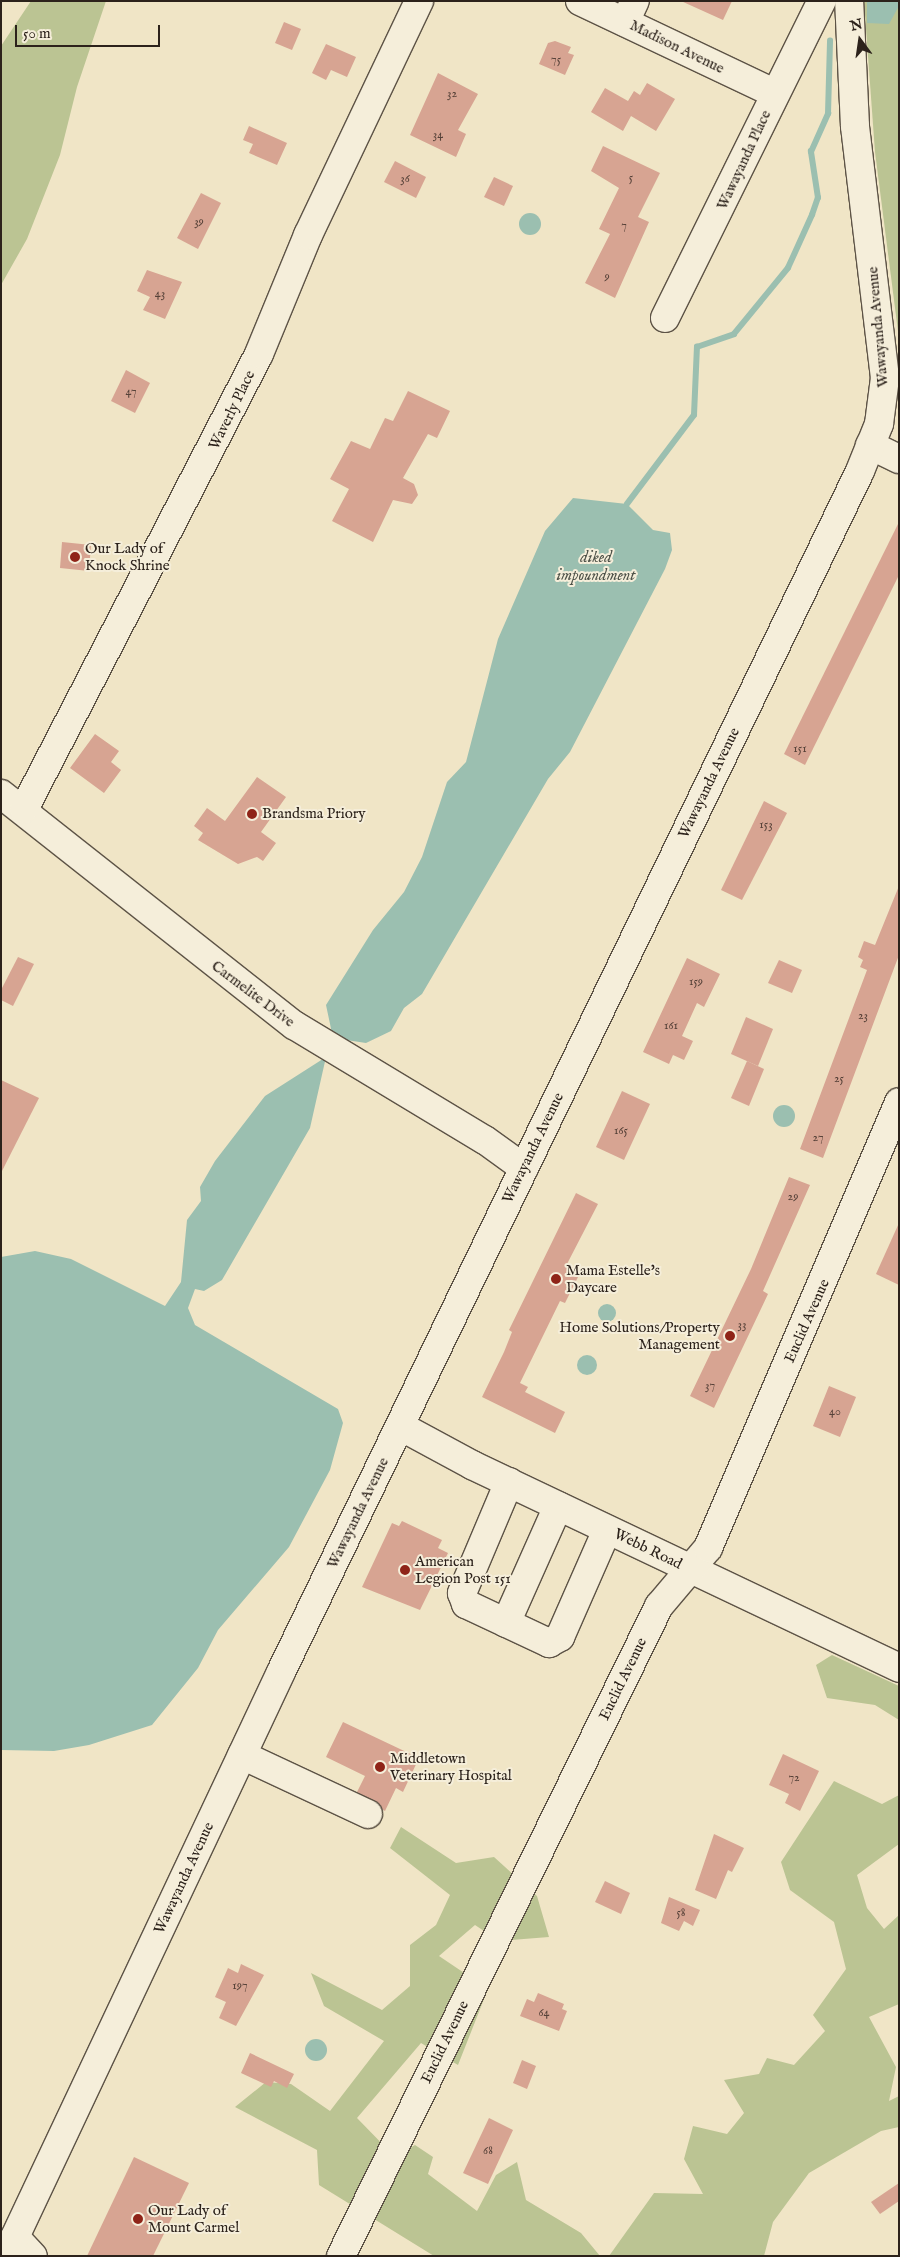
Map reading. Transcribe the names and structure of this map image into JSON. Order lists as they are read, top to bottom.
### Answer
{
  "streets": {
    "street": [
      "Madison Avenue",
      "Wawayanda Place",
      "Wawayanda Avenue",
      "Waverly Place",
      "Carmelite Drive",
      "Euclid Avenue",
      "Webb Road"
    ]
  },
  "crossings": [
    ["Madison Avenue", "Wawayanda Place"],
    ["Wawayanda Avenue", "Carmelite Drive"],
    ["Wawayanda Avenue", "Webb Road"],
    ["Waverly Place", "Carmelite Drive"],
    ["Euclid Avenue", "Webb Road"]
  ],
  "water": ["diked impoundment"],
  "places": [
    "Our Lady of Knock Shrine",
    "Brandsma Priory",
    "Mama Estelle's Daycare",
    "Home Solutions/Property Management",
    "American Legion Post 151",
    "Middletown Veterinary Hospital",
    "Our Lady of Mount Carmel"
  ],
  "house_numbers": [
    "75",
    "32",
    "34",
    "5",
    "36",
    "39",
    "7",
    "9",
    "43",
    "47",
    "151",
    "153",
    "159",
    "23",
    "161",
    "25",
    "165",
    "27",
    "29",
    "33",
    "37",
    "40",
    "72",
    "58",
    "197",
    "64",
    "68"
  ],
  "scale_bar": "50 m",
  "north": "top"
}
